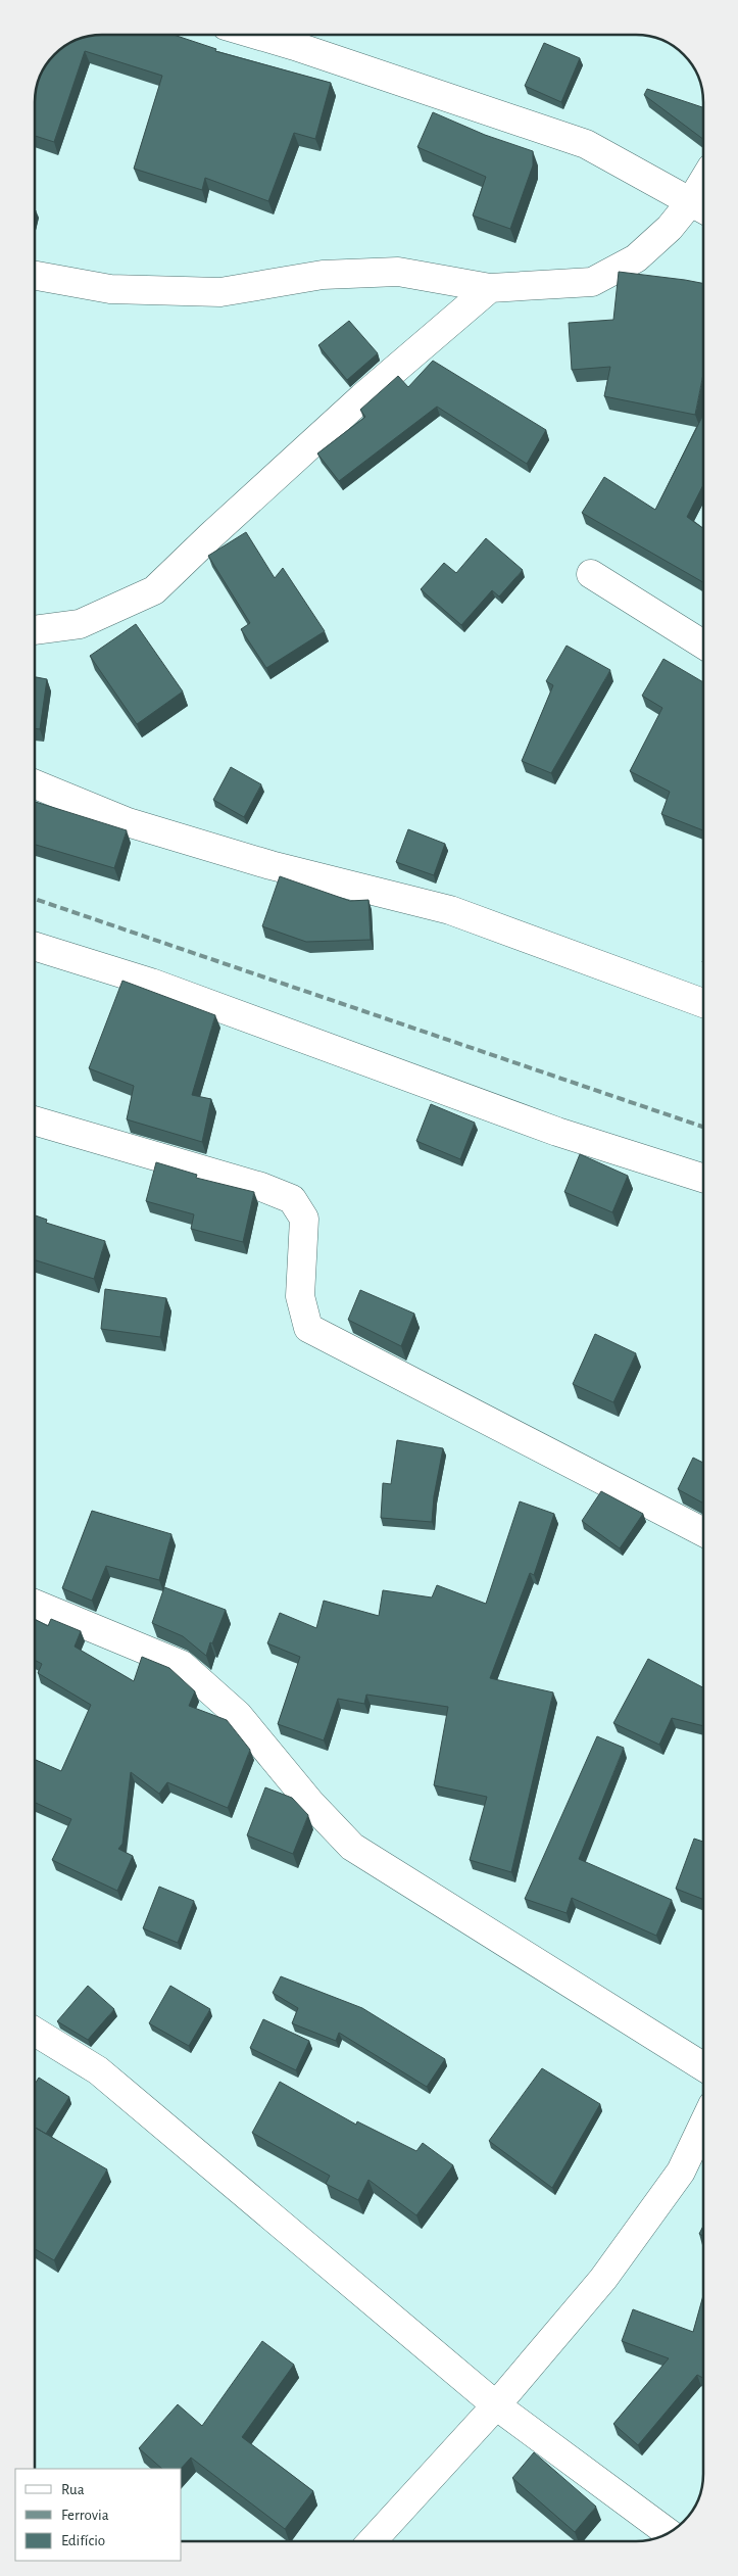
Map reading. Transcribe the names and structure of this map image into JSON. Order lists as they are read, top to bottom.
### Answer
{
  "legend": ["Rua", "Ferrovia", "Edifício"]
}
